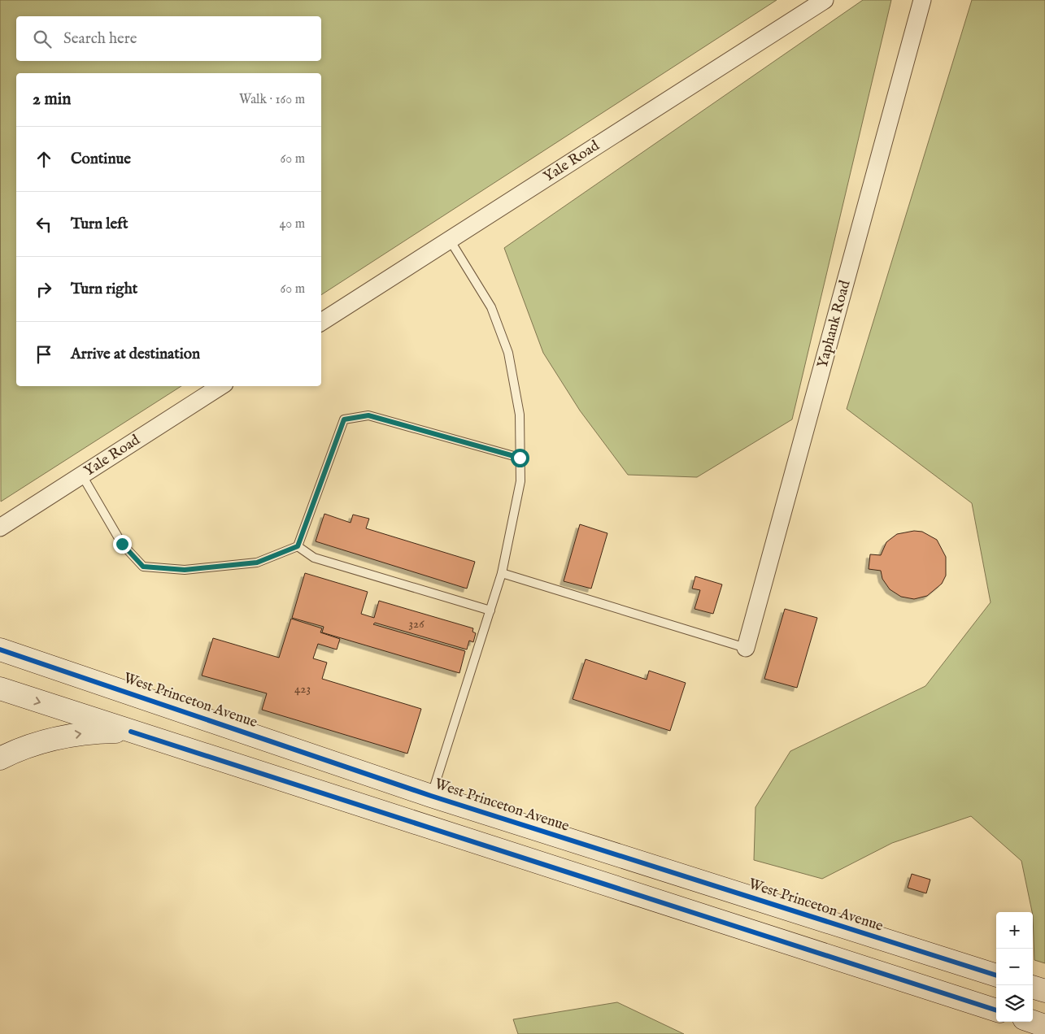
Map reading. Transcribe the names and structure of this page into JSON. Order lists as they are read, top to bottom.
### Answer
{
  "streets": {
    "street": ["Yale Road", "Yaphank Road", "West Princeton Avenue"]
  },
  "house_numbers": ["326", "423"],
  "page": {
    "search": "Search here",
    "heading": ["2 min", "Walk · 160 m"],
    "list": [
      ["Continue", "60 m"],
      ["Turn left", "40 m"],
      ["Turn right", "60 m"],
      "Arrive at destination"
    ],
    "map_buttons": ["+", "−"]
  }
}
